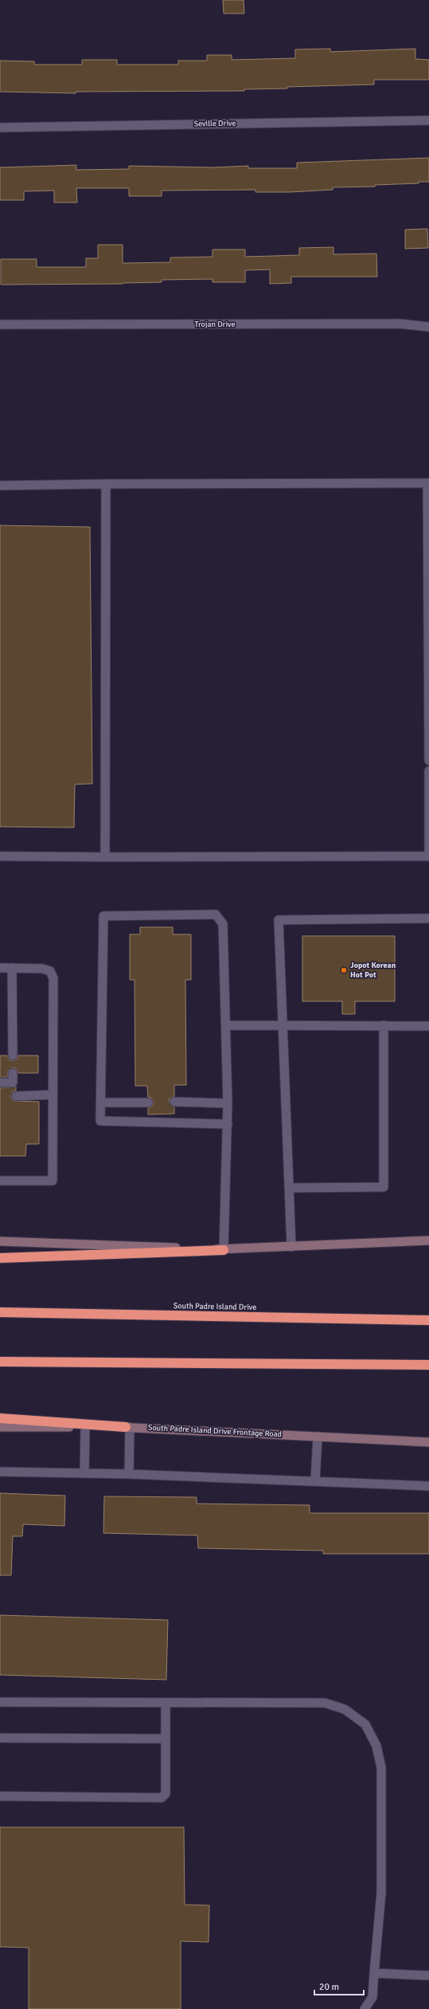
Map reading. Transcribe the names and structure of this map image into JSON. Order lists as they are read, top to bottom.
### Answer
{
  "streets": {
    "highway": ["South Padre Island Drive"],
    "main road": ["South Padre Island Drive Frontage Road"],
    "street": ["Seville Drive", "Trojan Drive"]
  },
  "places": ["Jopot Korean Hot Pot"],
  "scale_bar": "20 m"
}
